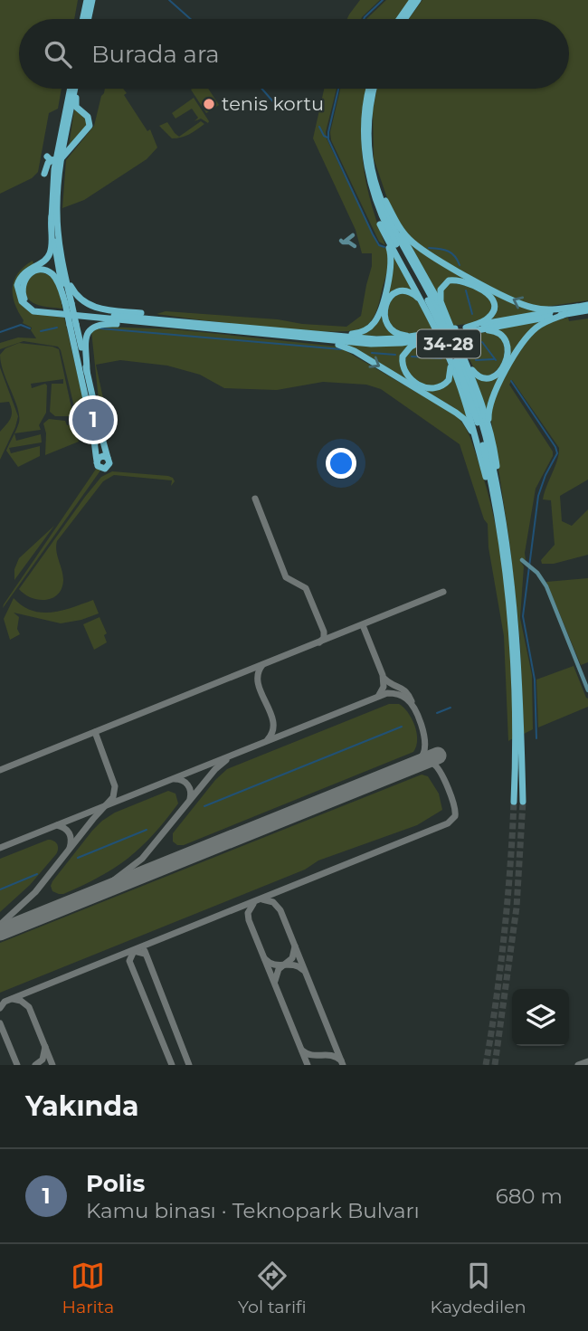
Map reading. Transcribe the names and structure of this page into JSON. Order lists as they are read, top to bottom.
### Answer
{
  "streets": {
    "highway": ["34-28"]
  },
  "places": ["tenis kortu"],
  "page": {
    "search": "Burada ara",
    "pins": "1",
    "heading": "Yakında",
    "list": [
      {
        "mark": "1",
        "name": "Polis",
        "note": "Kamu binası · Teknopark Bulvarı",
        "value": "680 m"
      }
    ],
    "nav": ["Harita", "Yol tarifi", "Kaydedilen"]
  }
}
